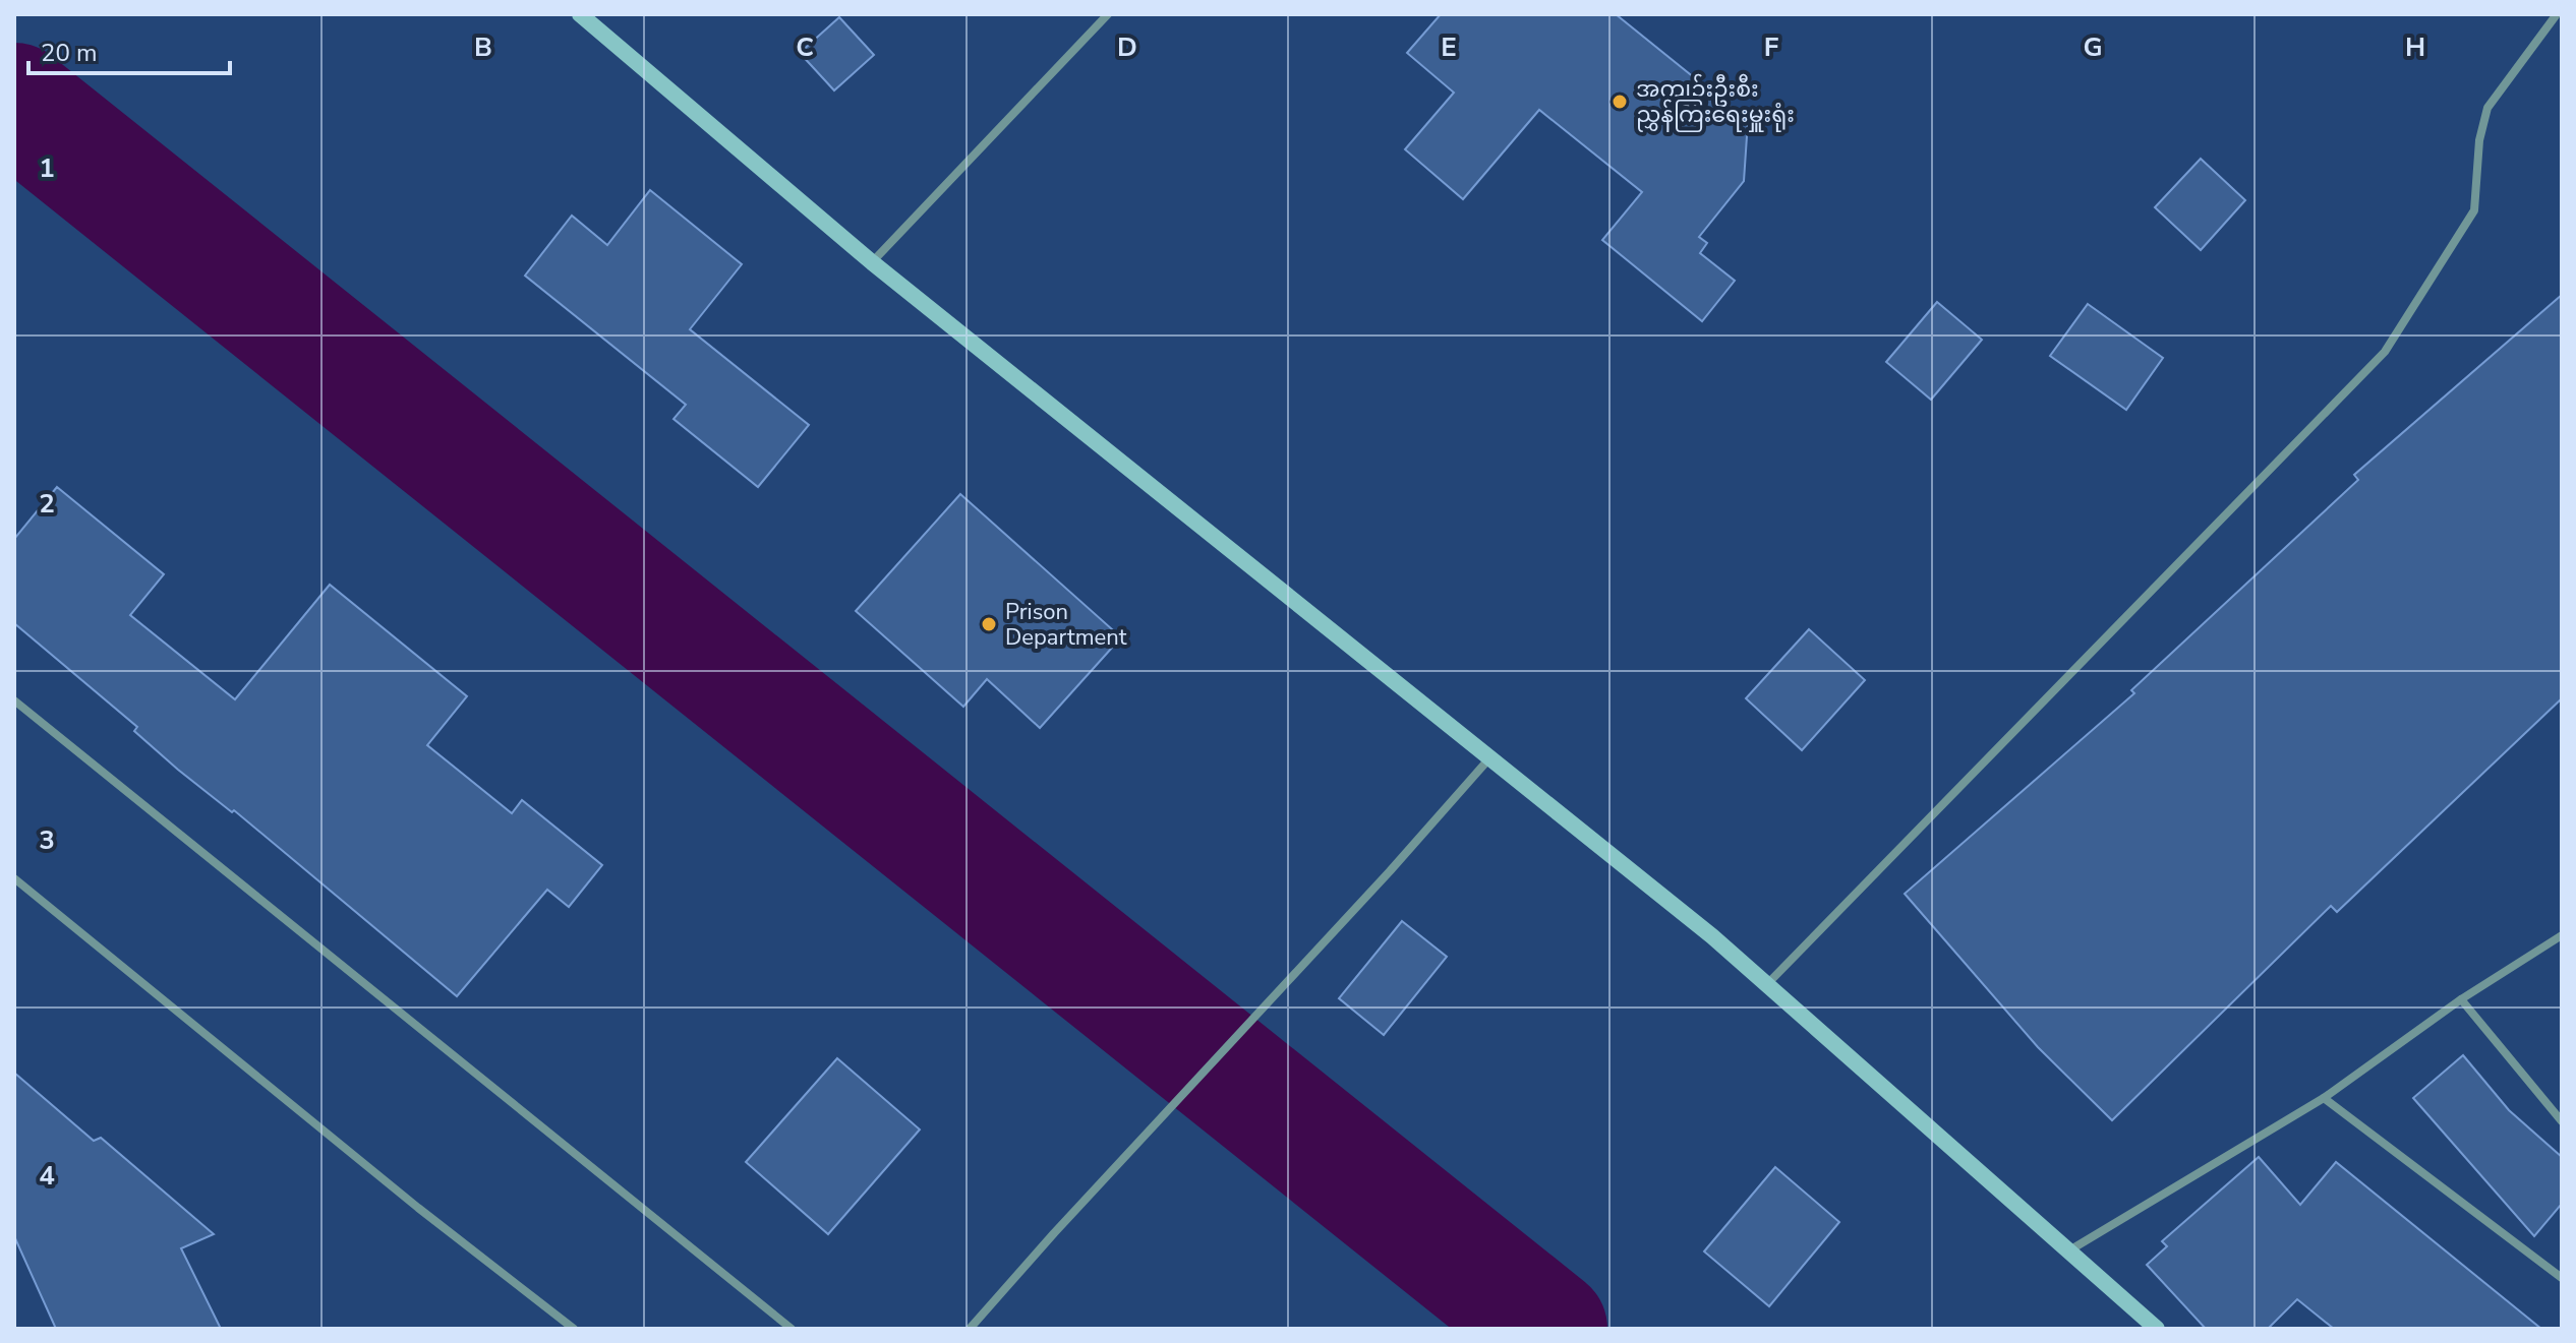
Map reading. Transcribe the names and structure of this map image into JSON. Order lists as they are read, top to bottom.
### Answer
{
  "places": ["အကျဉ်းဦးစီး ညွှန်ကြးရေးမှူးရုံး", "Prison Department"],
  "scale_bar": "20 m",
  "grid": {
    "columns": [
      "B",
      "C",
      "D",
      "E",
      "F",
      "G",
      "H"
    ],
    "rows": [
      "1",
      "2",
      "3",
      "4"
    ]
  }
}
